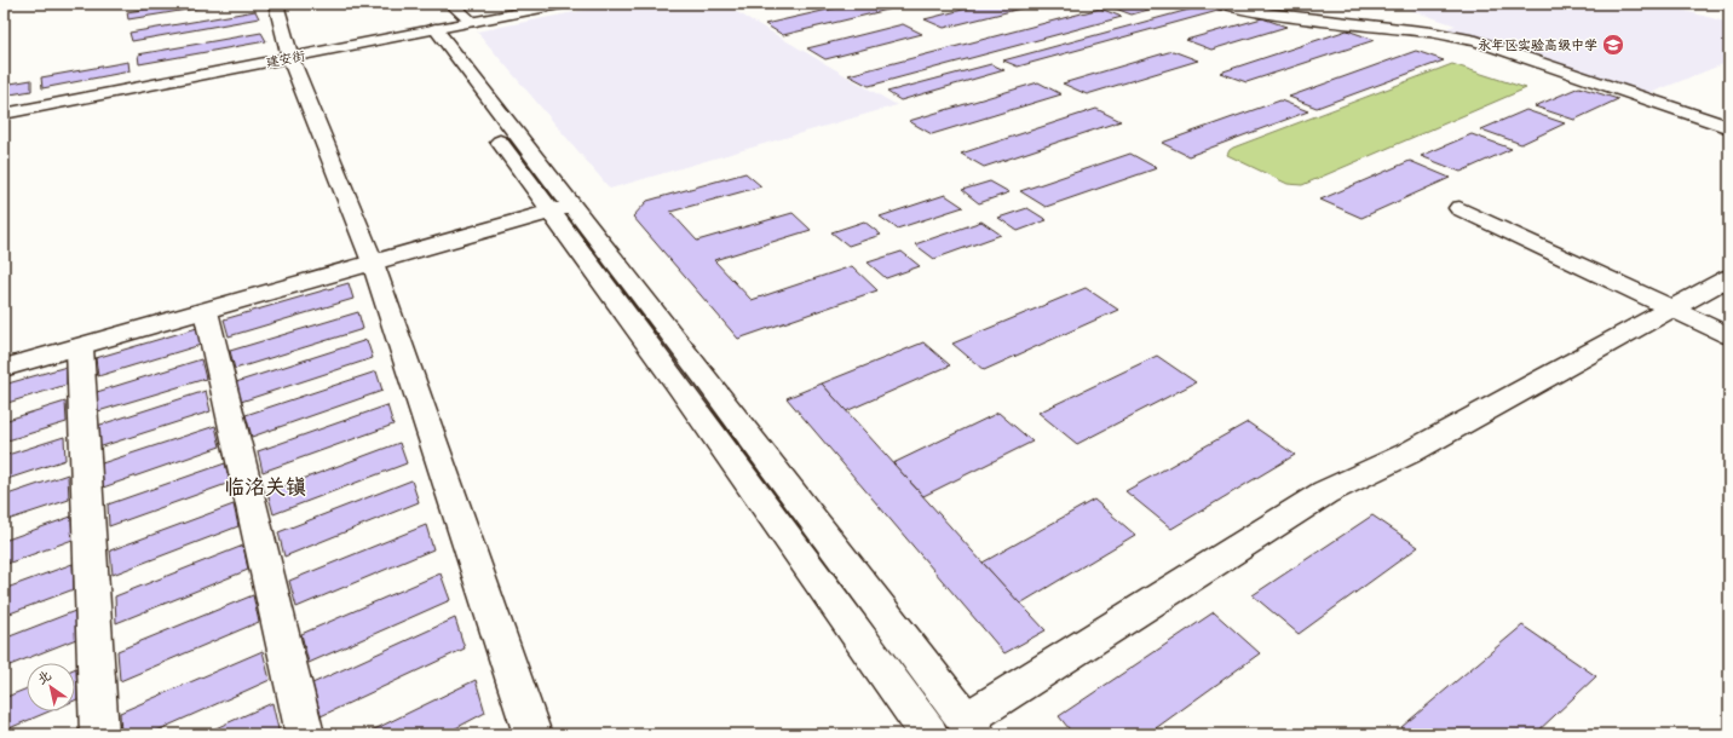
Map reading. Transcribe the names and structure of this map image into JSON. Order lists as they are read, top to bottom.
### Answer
{
  "streets": {
    "street": ["建安街"]
  },
  "districts": ["临洺关镇"],
  "places": {
    "school or university": ["永年区实验高级中学"]
  },
  "north": "top left"
}
